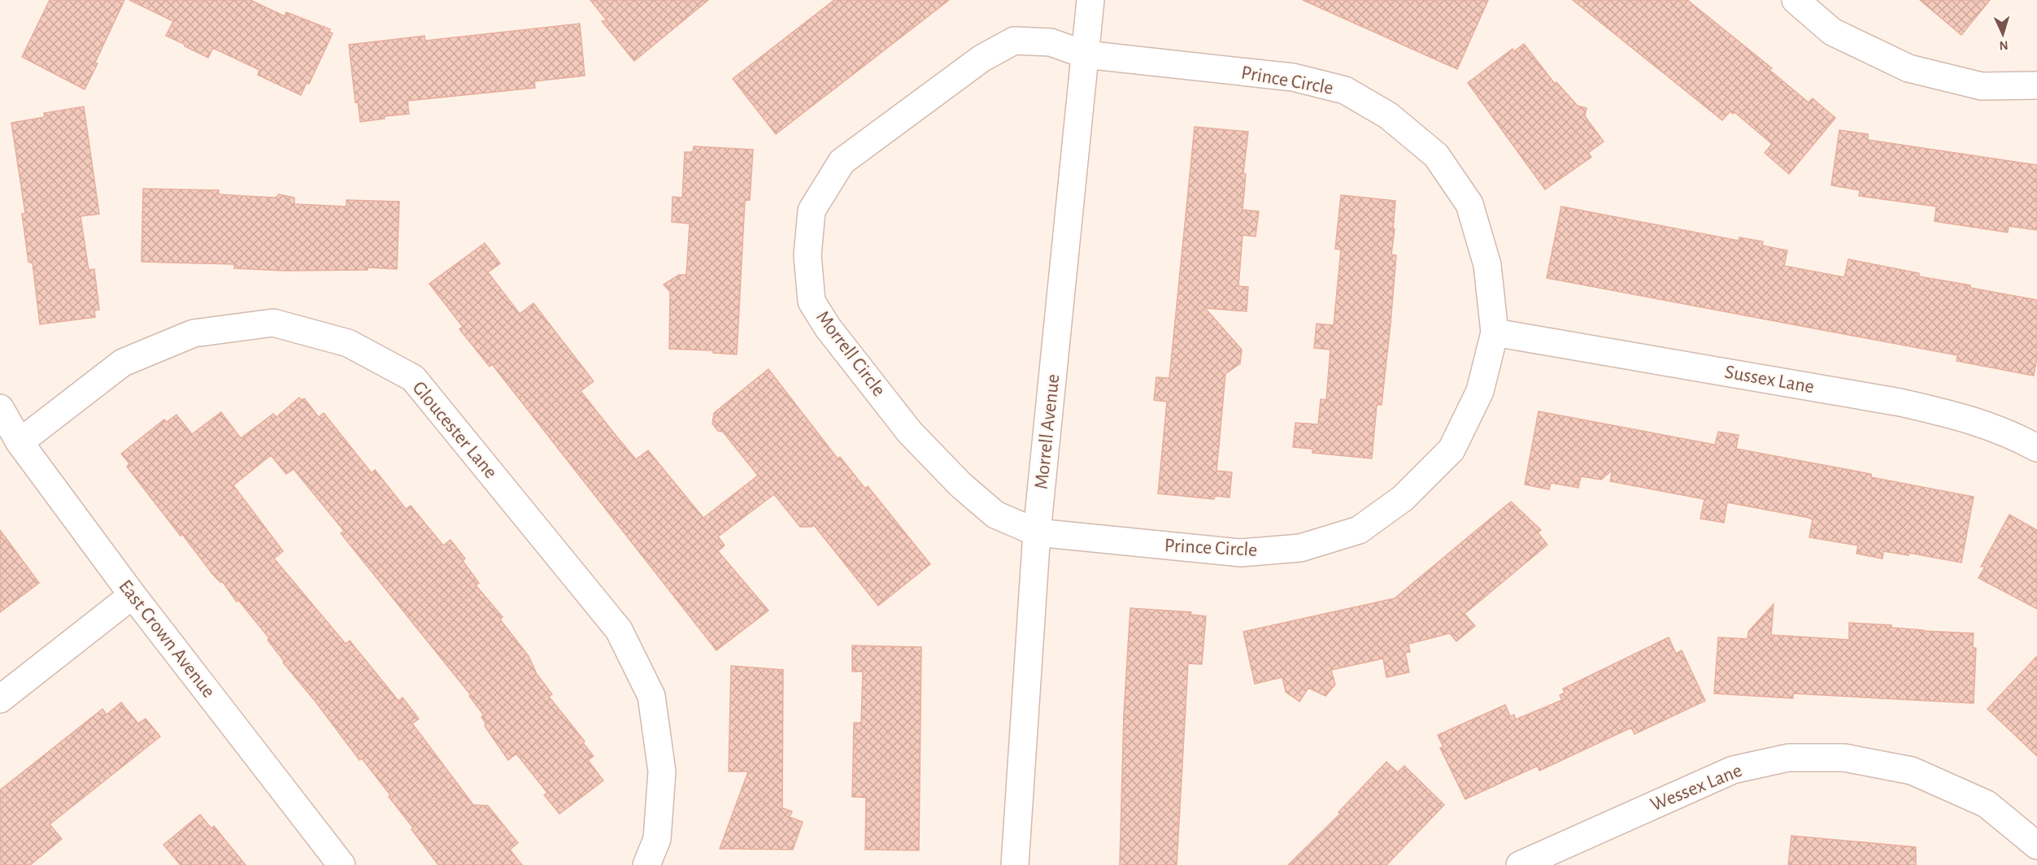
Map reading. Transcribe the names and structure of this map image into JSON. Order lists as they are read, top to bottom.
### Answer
{
  "streets": {
    "street": [
      "Prince Circle",
      "Morrell Circle",
      "Sussex Lane",
      "Gloucester Lane",
      "Morrell Avenue",
      "East Crown Avenue",
      "Wessex Lane"
    ]
  },
  "crossings": [
    ["Prince Circle", "Morrell Circle"],
    ["Prince Circle", "Sussex Lane"],
    ["Prince Circle", "Morrell Avenue"],
    ["Morrell Circle", "Morrell Avenue"],
    ["Gloucester Lane", "East Crown Avenue"]
  ],
  "north": "bottom"
}
